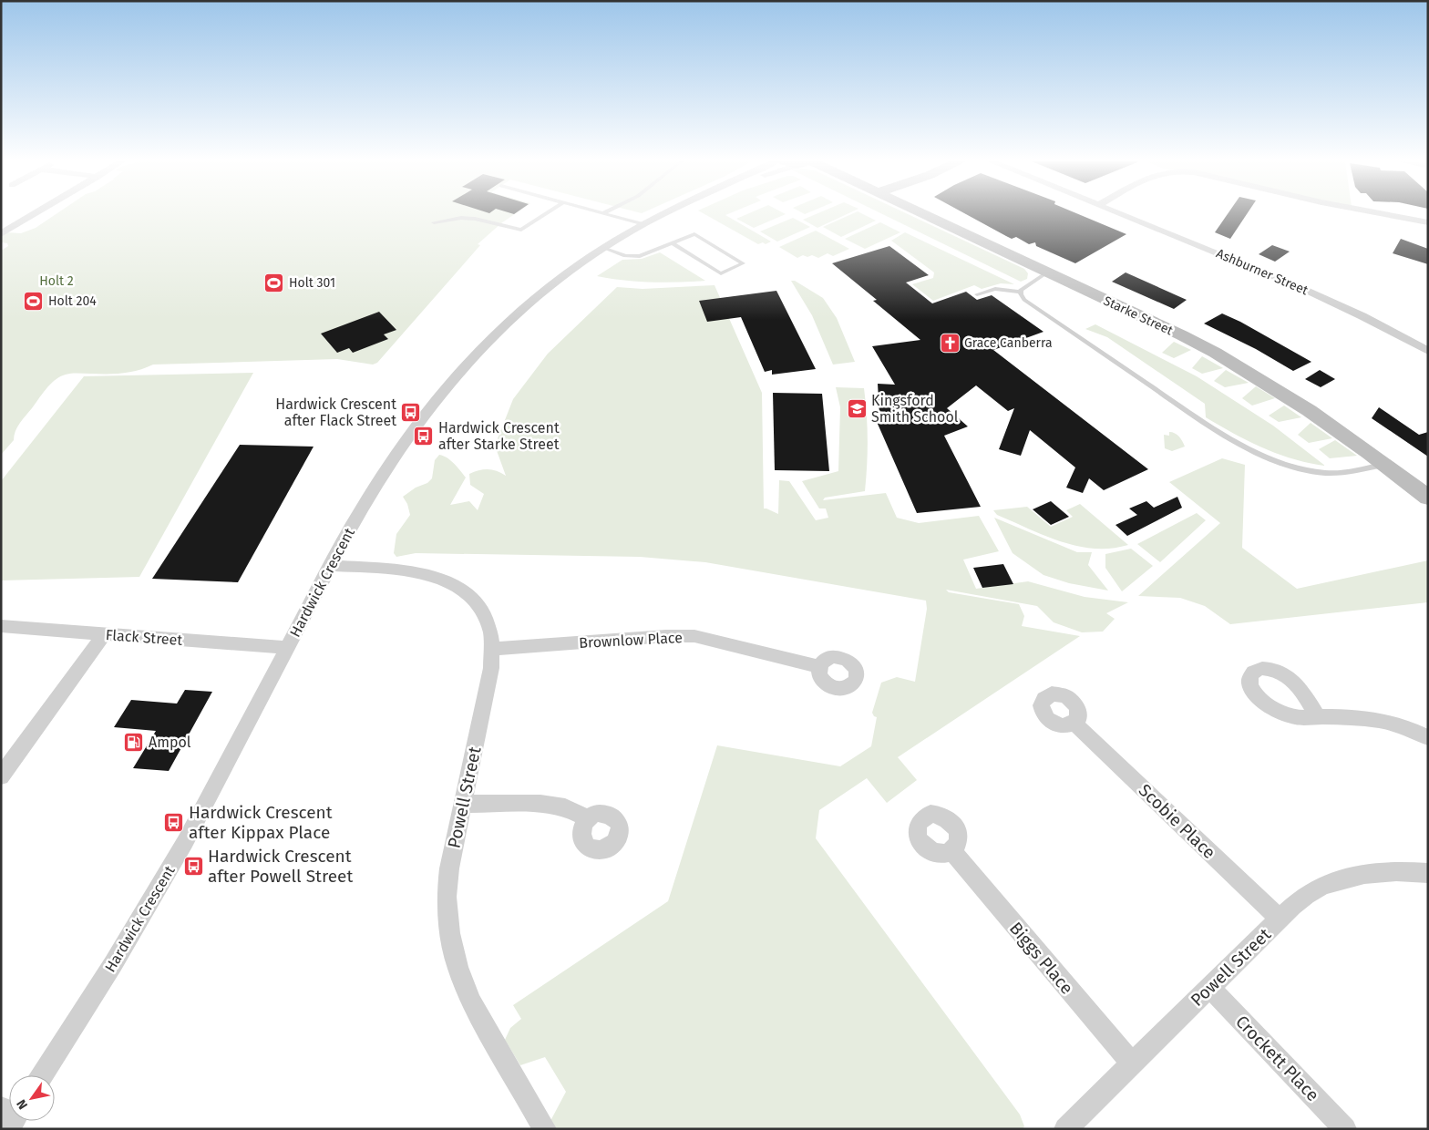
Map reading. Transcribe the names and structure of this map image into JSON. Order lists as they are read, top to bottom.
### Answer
{
  "streets": {
    "street": [
      "Ashburner Street",
      "Starke Street",
      "Hardwick Crescent",
      "Flack Street",
      "Brownlow Place",
      "Powell Street",
      "Scobie Place",
      "Biggs Place",
      "Crockett Place"
    ]
  },
  "crossings": [
    ["Hardwick Crescent", "Flack Street"],
    ["Hardwick Crescent", "Powell Street"],
    ["Brownlow Place", "Powell Street"],
    ["Powell Street", "Scobie Place"],
    ["Powell Street", "Biggs Place"],
    ["Powell Street", "Crockett Place"]
  ],
  "parks": ["Holt 2"],
  "places": {
    "sports": ["Holt 301", "Holt 204"],
    "church": ["Grace Canberra"],
    "school or university": ["Kingsford Smith School"],
    "bus stop": [
      "Hardwick Crescent after Flack Street",
      "Hardwick Crescent after Starke Street",
      "Hardwick Crescent after Kippax Place",
      "Hardwick Crescent after Powell Street"
    ],
    "fuel station": ["Ampol"]
  },
  "north": "bottom left"
}
